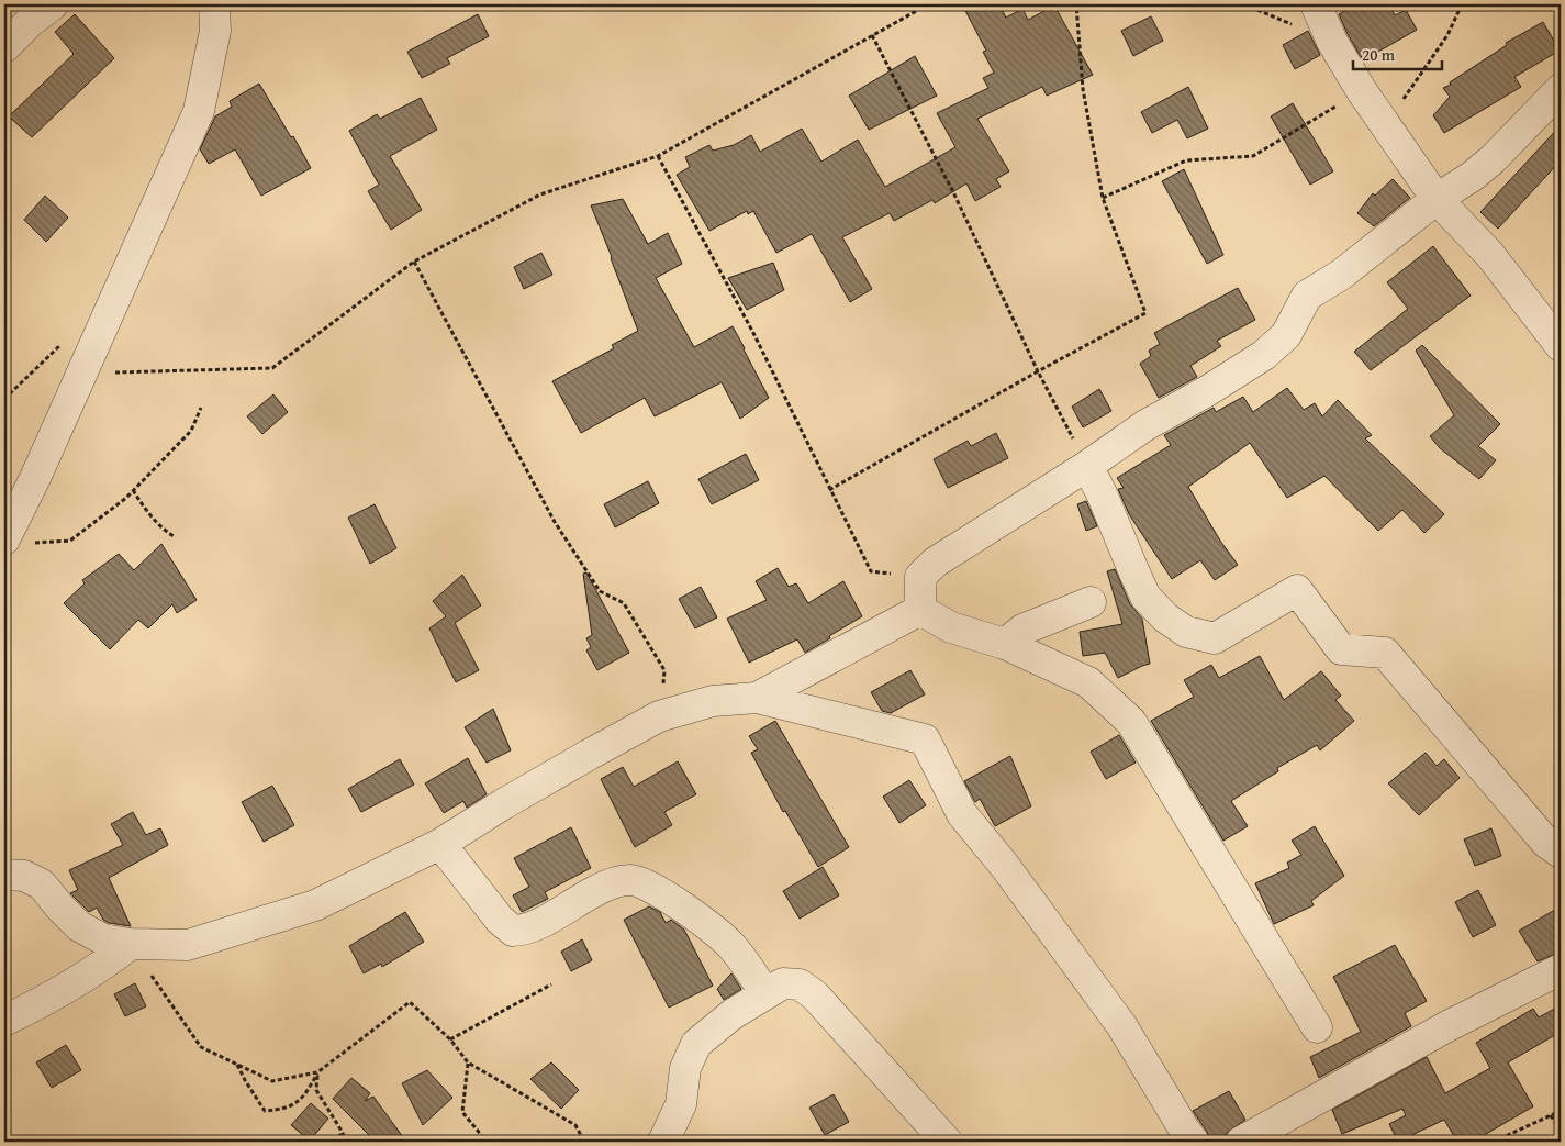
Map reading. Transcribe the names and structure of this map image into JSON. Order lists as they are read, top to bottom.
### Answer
{
  "scale_bar": "20 m"
}
